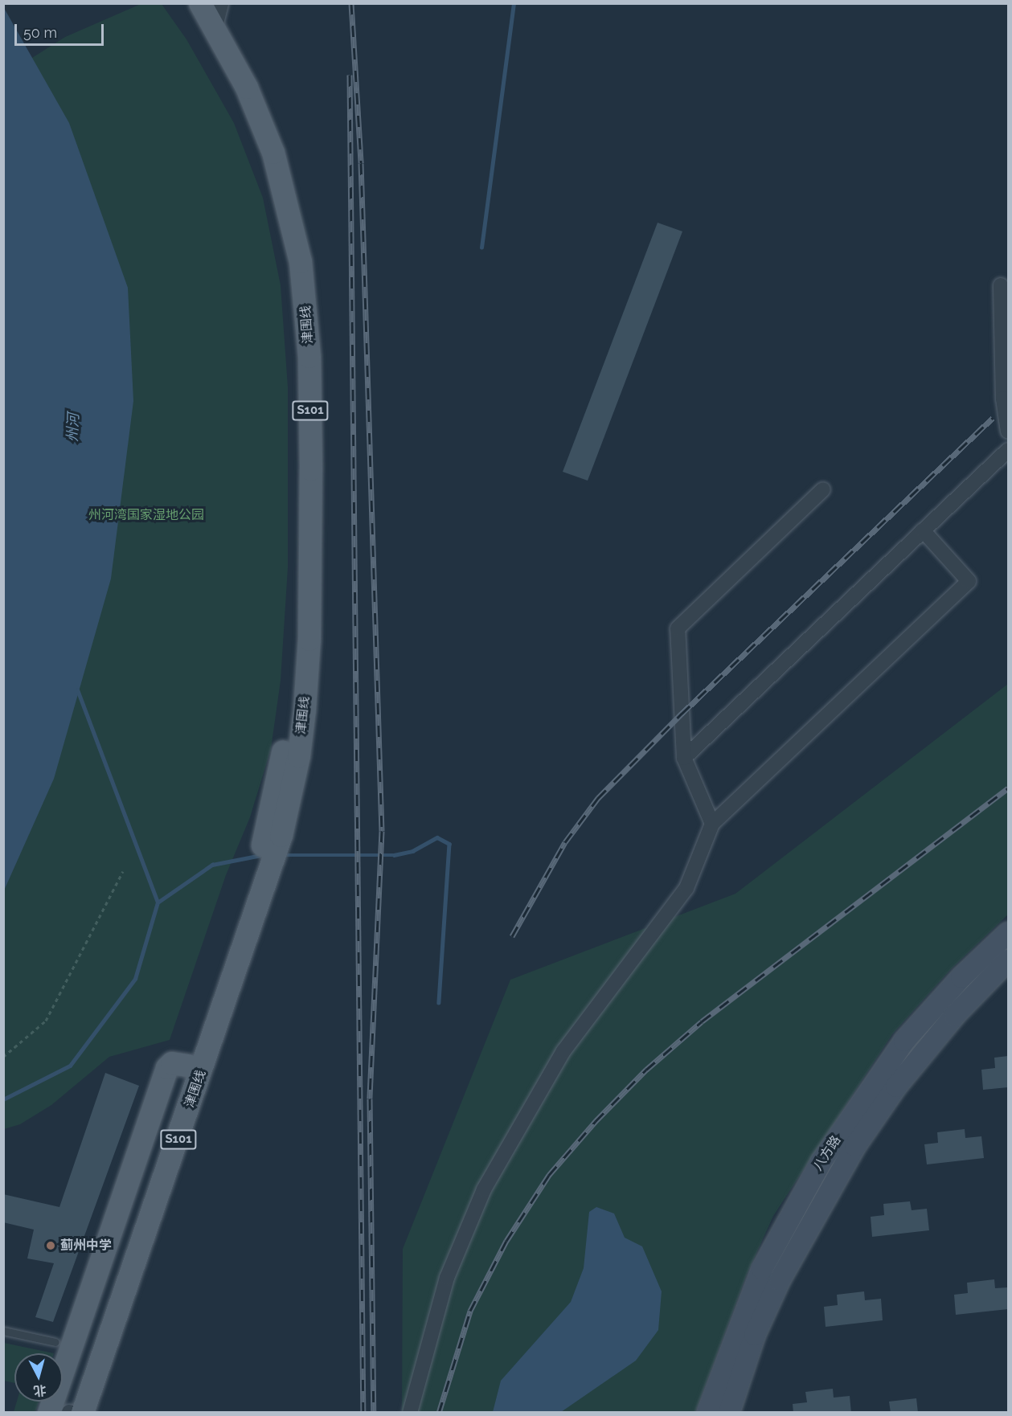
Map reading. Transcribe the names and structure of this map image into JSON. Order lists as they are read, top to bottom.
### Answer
{
  "streets": {
    "main road": ["津围线", "S101", "八方路"]
  },
  "water": ["州河"],
  "parks": ["州河湾国家湿地公园"],
  "places": ["蓟州中学"],
  "scale_bar": "50 m",
  "north": "bottom"
}
